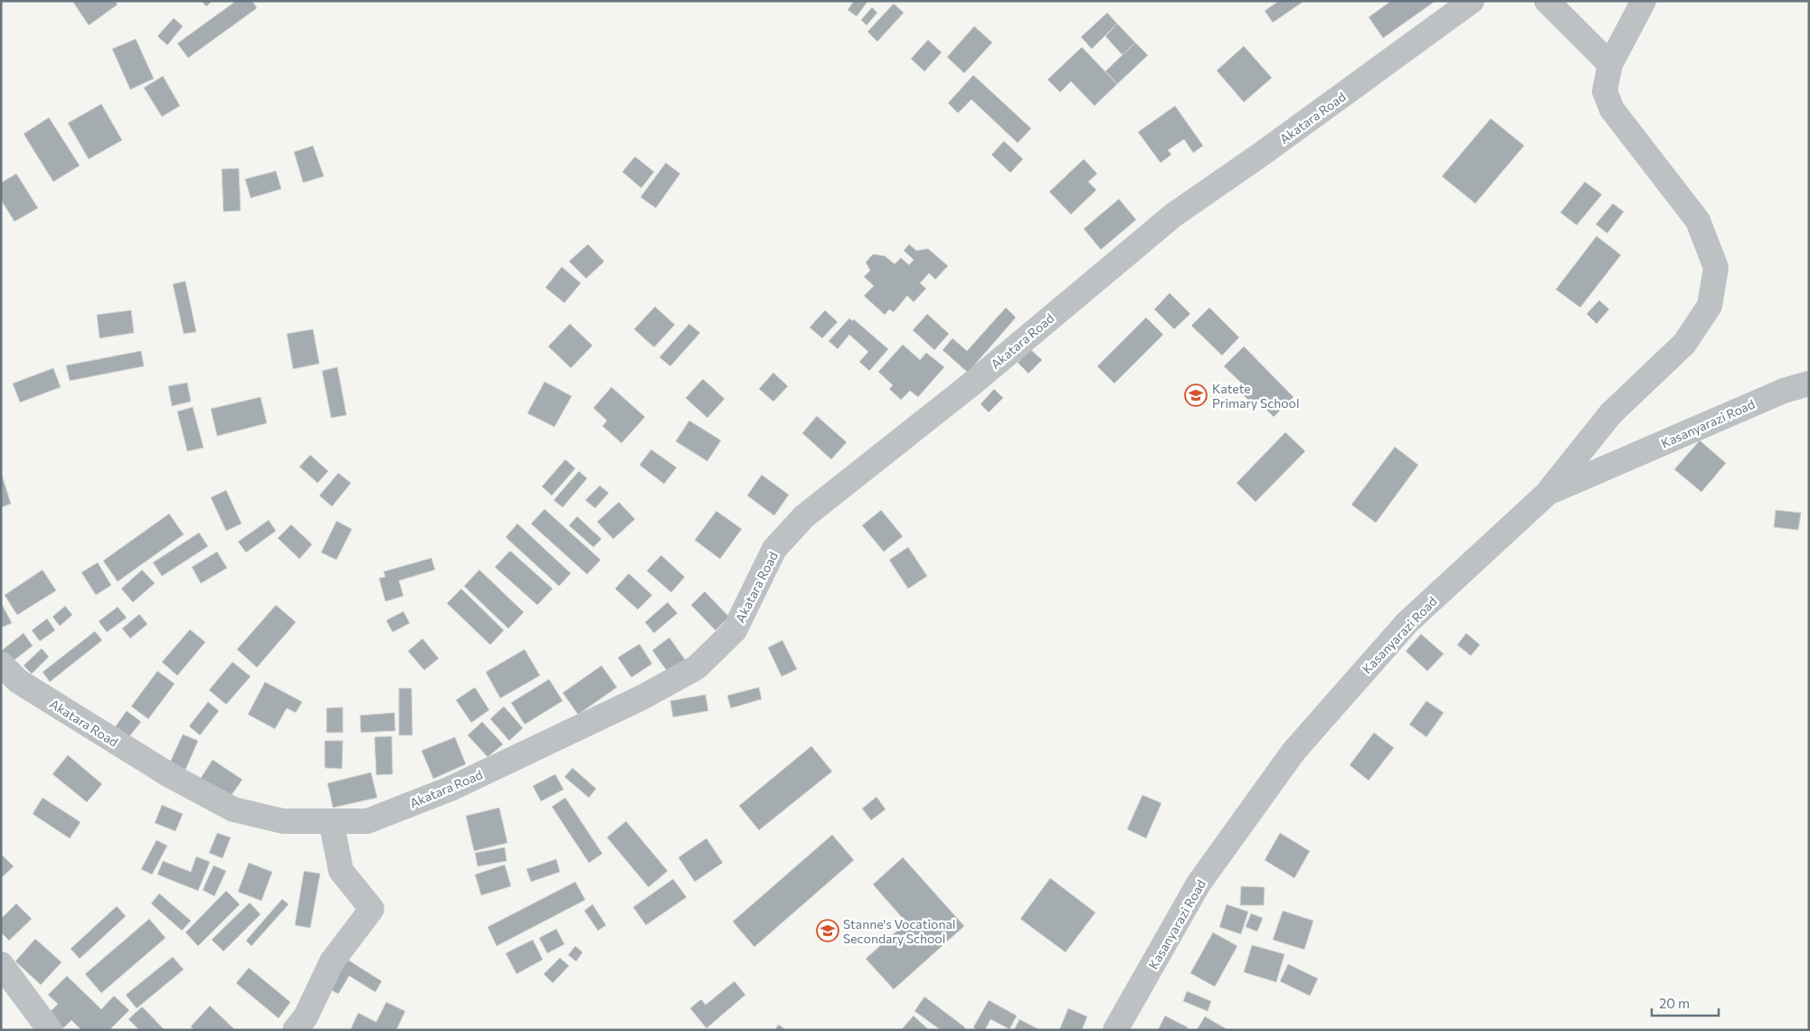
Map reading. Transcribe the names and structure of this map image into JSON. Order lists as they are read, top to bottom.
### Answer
{
  "streets": {
    "street": ["Akatara Road", "Kasanyarazi Road"]
  },
  "places": {
    "school or university": ["Katete Primary School", "Stanne's Vocational Secondary School"]
  },
  "scale_bar": "20 m"
}
